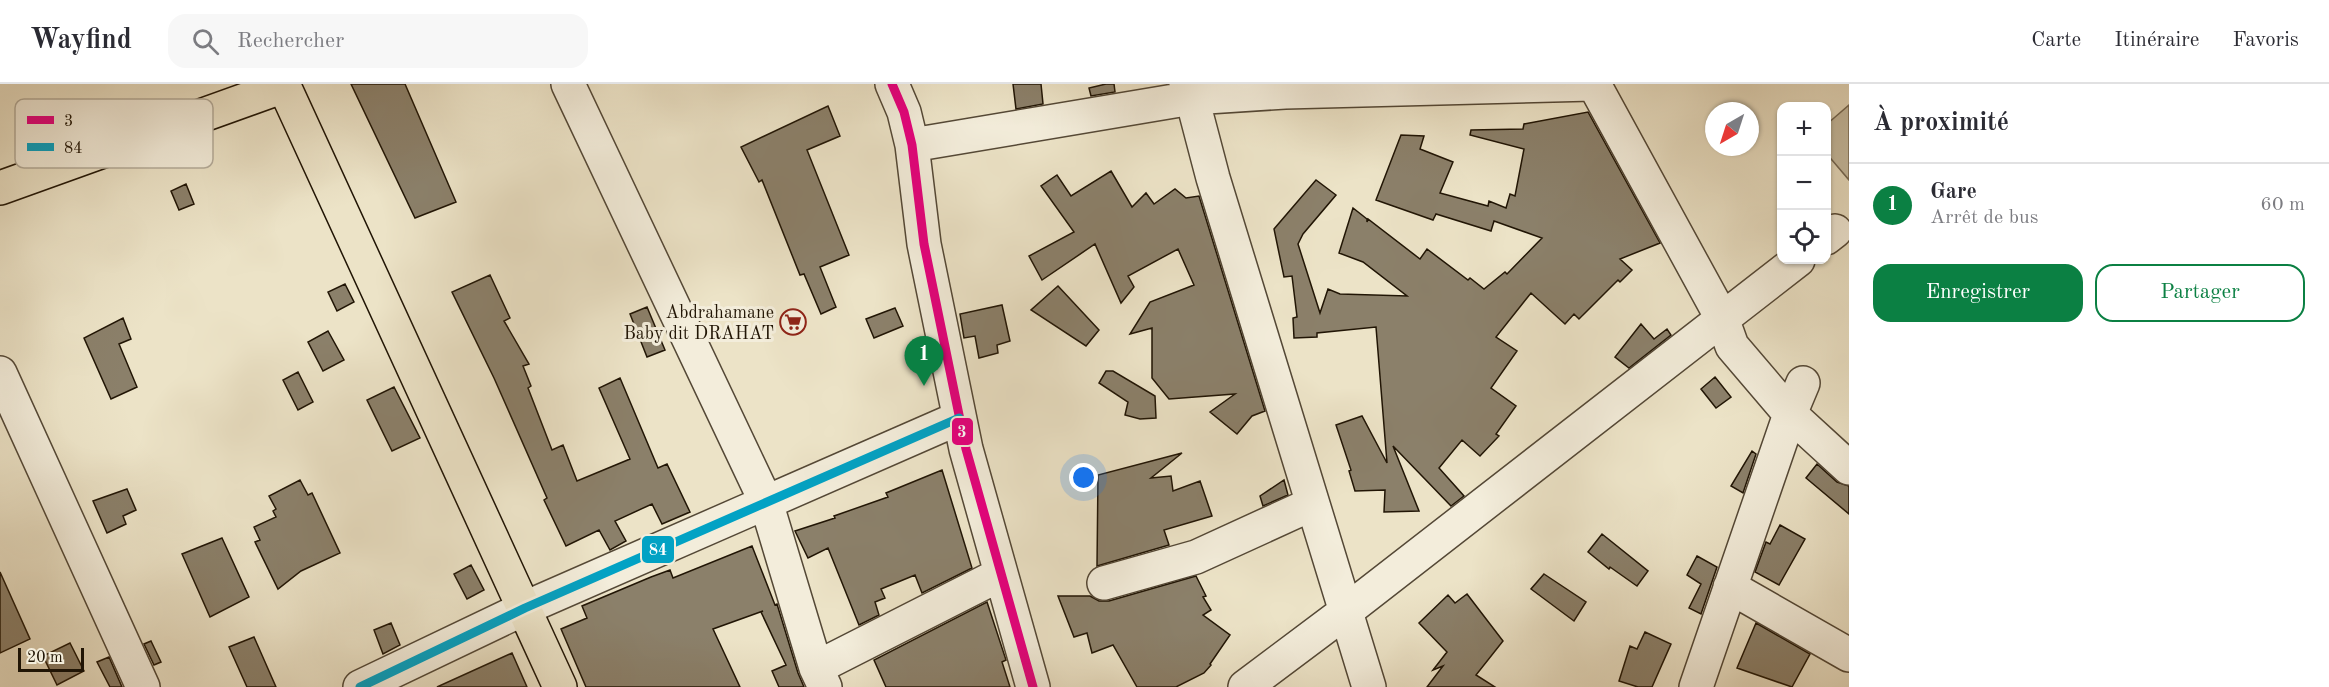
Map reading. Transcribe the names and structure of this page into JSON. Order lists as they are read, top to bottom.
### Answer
{
  "places": {
    "supermarket": ["Abdrahamane Baby dit DRAHAT"]
  },
  "lines": ["transit line 3", "transit line 84"],
  "legend": ["3", "84"],
  "scale_bar": "20 m",
  "north": "bottom left",
  "page": {
    "header": "Wayfind",
    "search": "Rechercher",
    "nav": ["Carte", "Itinéraire", "Favoris"],
    "heading": "À proximité",
    "map_buttons": ["+", "−"],
    "list": [
      {
        "mark": "1",
        "name": "Gare",
        "note": "Arrêt de bus",
        "value": "60 m"
      }
    ],
    "buttons": ["Enregistrer", "Partager"],
    "pins": "1",
    "scale": "20 m"
  }
}
